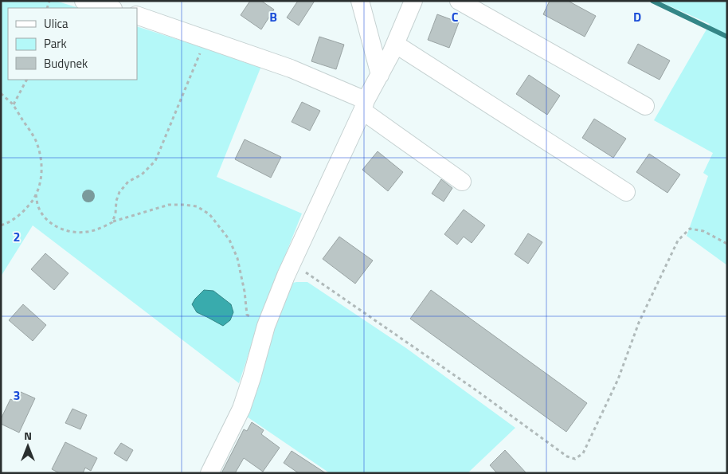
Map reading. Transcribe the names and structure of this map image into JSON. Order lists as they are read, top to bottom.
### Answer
{
  "legend": ["Ulica", "Park", "Budynek"],
  "north": "top",
  "grid": {
    "columns": ["B", "C", "D"],
    "rows": ["2", "3"]
  }
}
